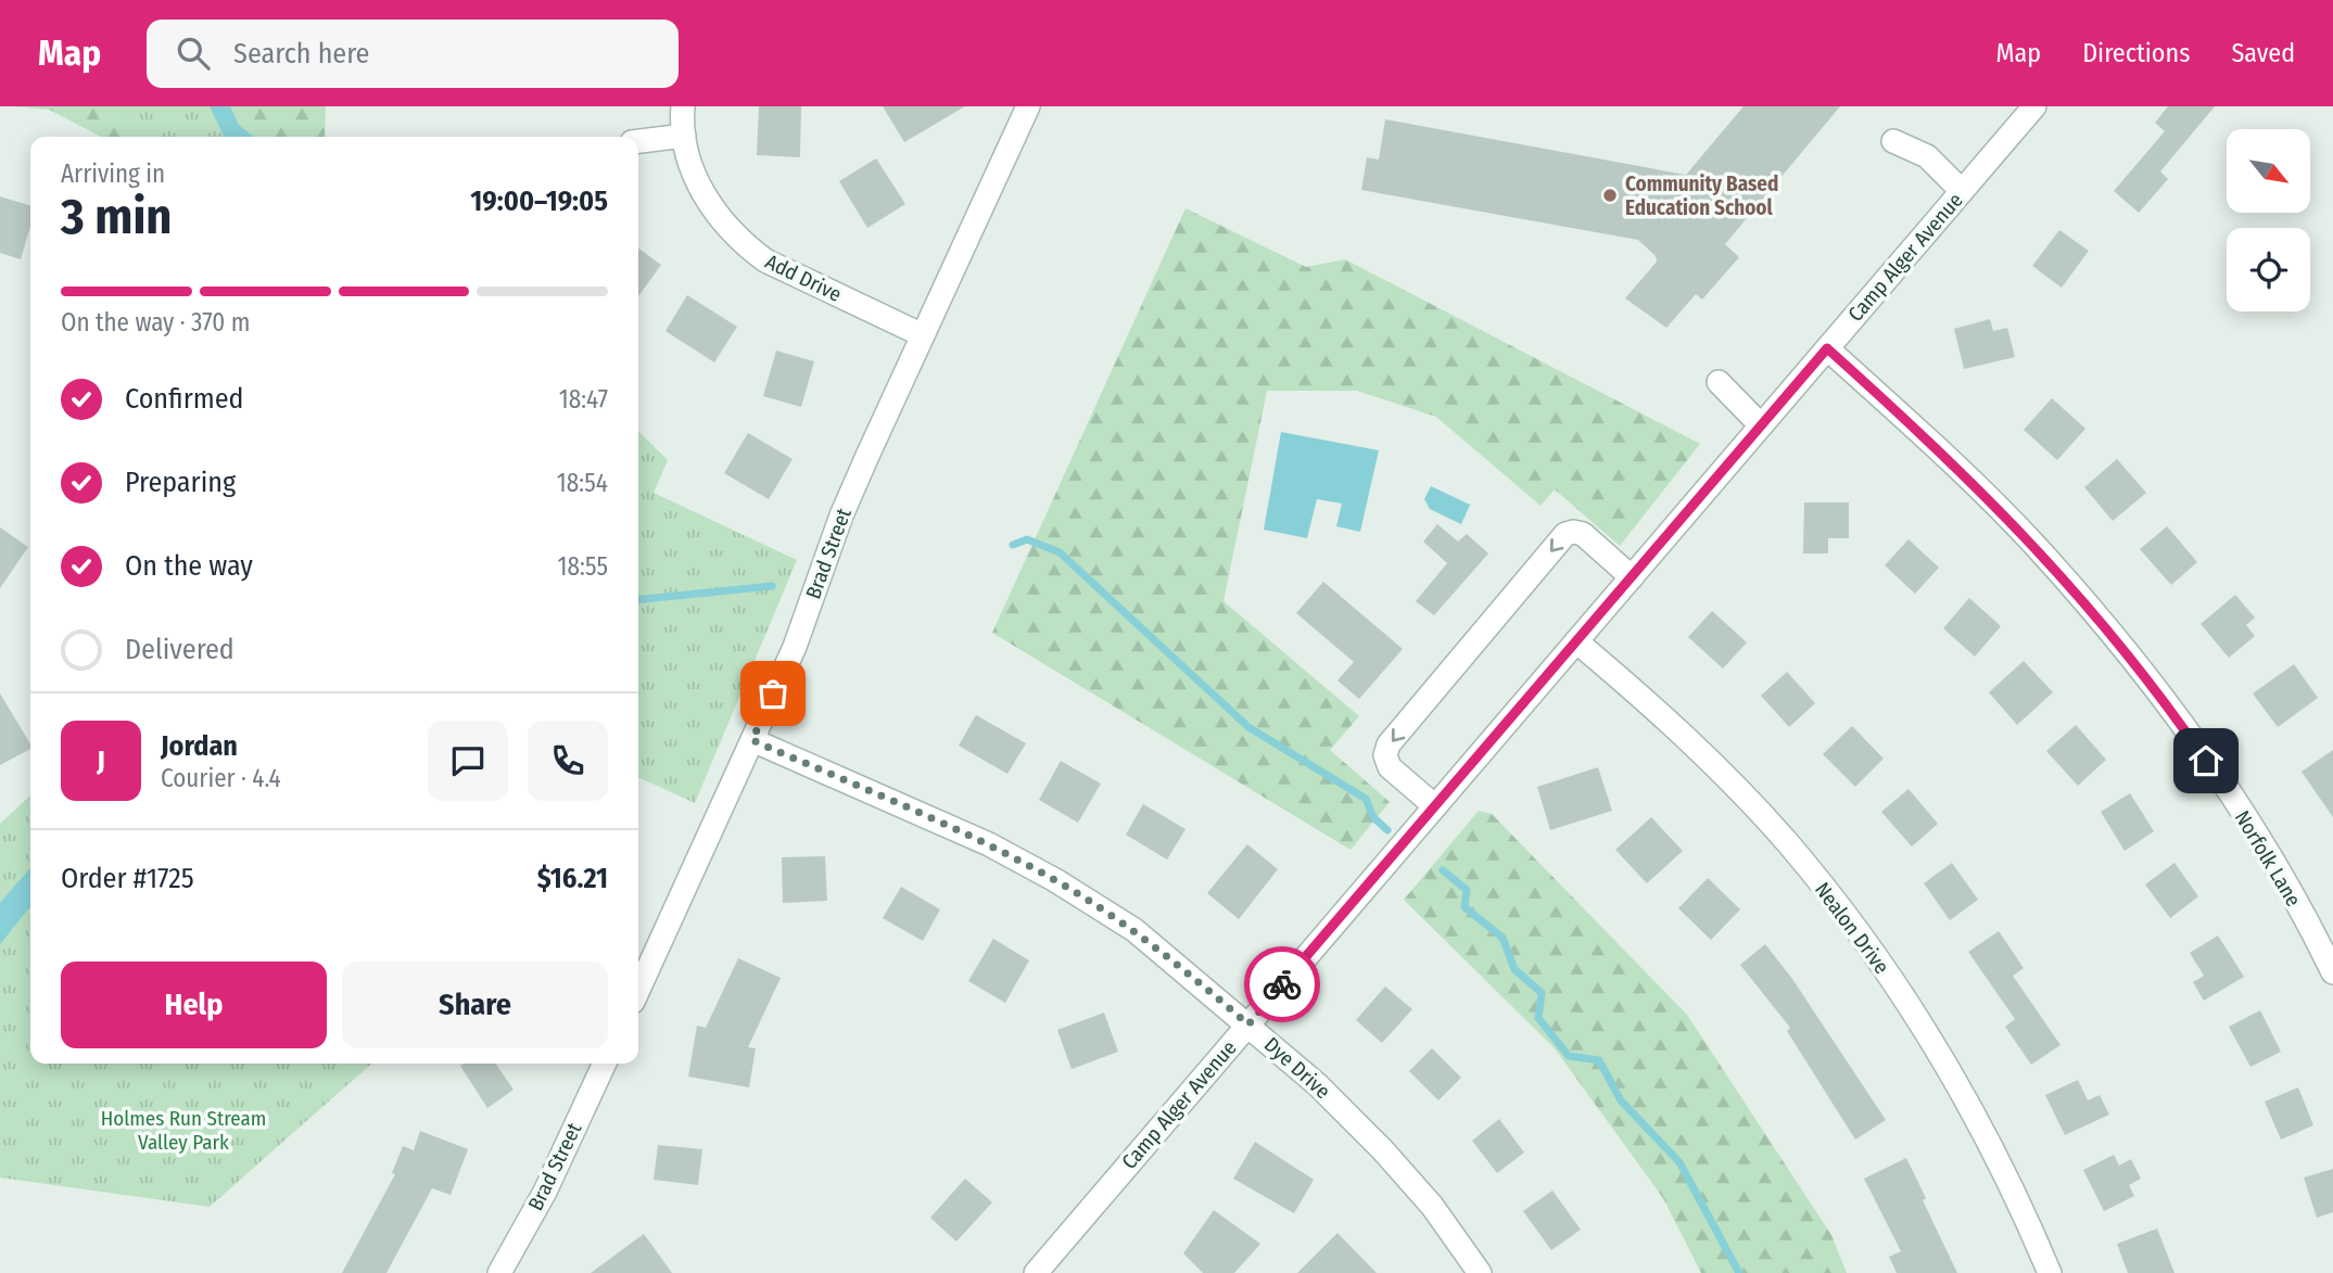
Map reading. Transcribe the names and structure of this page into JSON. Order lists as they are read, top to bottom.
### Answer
{
  "streets": {
    "street": [
      "Camp Alger Avenue",
      "Add Drive",
      "Brad Street",
      "Norfolk Lane",
      "Nealon Drive",
      "Dye Drive"
    ]
  },
  "crossings": [
    ["Camp Alger Avenue", "Norfolk Lane"],
    ["Camp Alger Avenue", "Nealon Drive"],
    ["Camp Alger Avenue", "Dye Drive"],
    ["Add Drive", "Brad Street"],
    ["Brad Street", "Dye Drive"]
  ],
  "parks": ["Holmes Run Stream Valley Park"],
  "places": ["Community Based Education School"],
  "north": "bottom right",
  "page": {
    "header": "Map",
    "search": "Search here",
    "nav": ["Map", "Directions", "Saved"],
    "heading": ["3 min", "Arriving in", "19:00–19:05"],
    "panel": [
      "Jordan",
      "Courier · 4.4",
      "Order #1725",
      "$16.21"
    ],
    "bar": "On the way · 370 m",
    "list": [
      ["Confirmed", "18:47"],
      ["Preparing", "18:54"],
      ["On the way", "18:55"],
      "Delivered"
    ],
    "round": "J",
    "buttons": ["Help", "Share"]
  }
}
